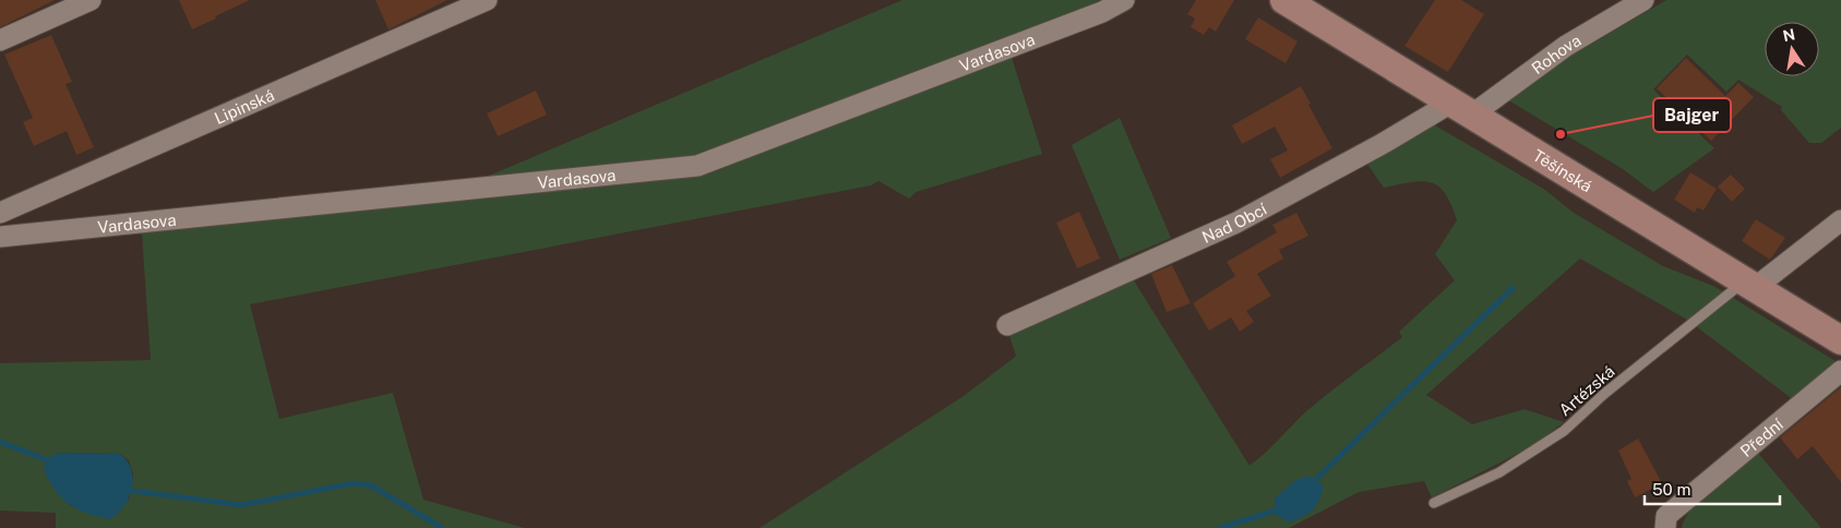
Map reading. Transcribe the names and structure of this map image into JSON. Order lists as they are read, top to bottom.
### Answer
{
  "streets": {
    "main road": ["Těšínská"],
    "street": [
      "Vardasova",
      "Rohova",
      "Lipinská",
      "Nad Obcí",
      "Přední"
    ],
    "lane": ["Artézská"]
  },
  "crossings": [
    ["Rohova", "Těšínská"],
    ["Rohova", "Nad Obcí"],
    ["Těšínská", "Nad Obcí"],
    ["Těšínská", "Artézská"]
  ],
  "places": ["Bajger"],
  "scale_bar": "50 m",
  "north": "top"
}
